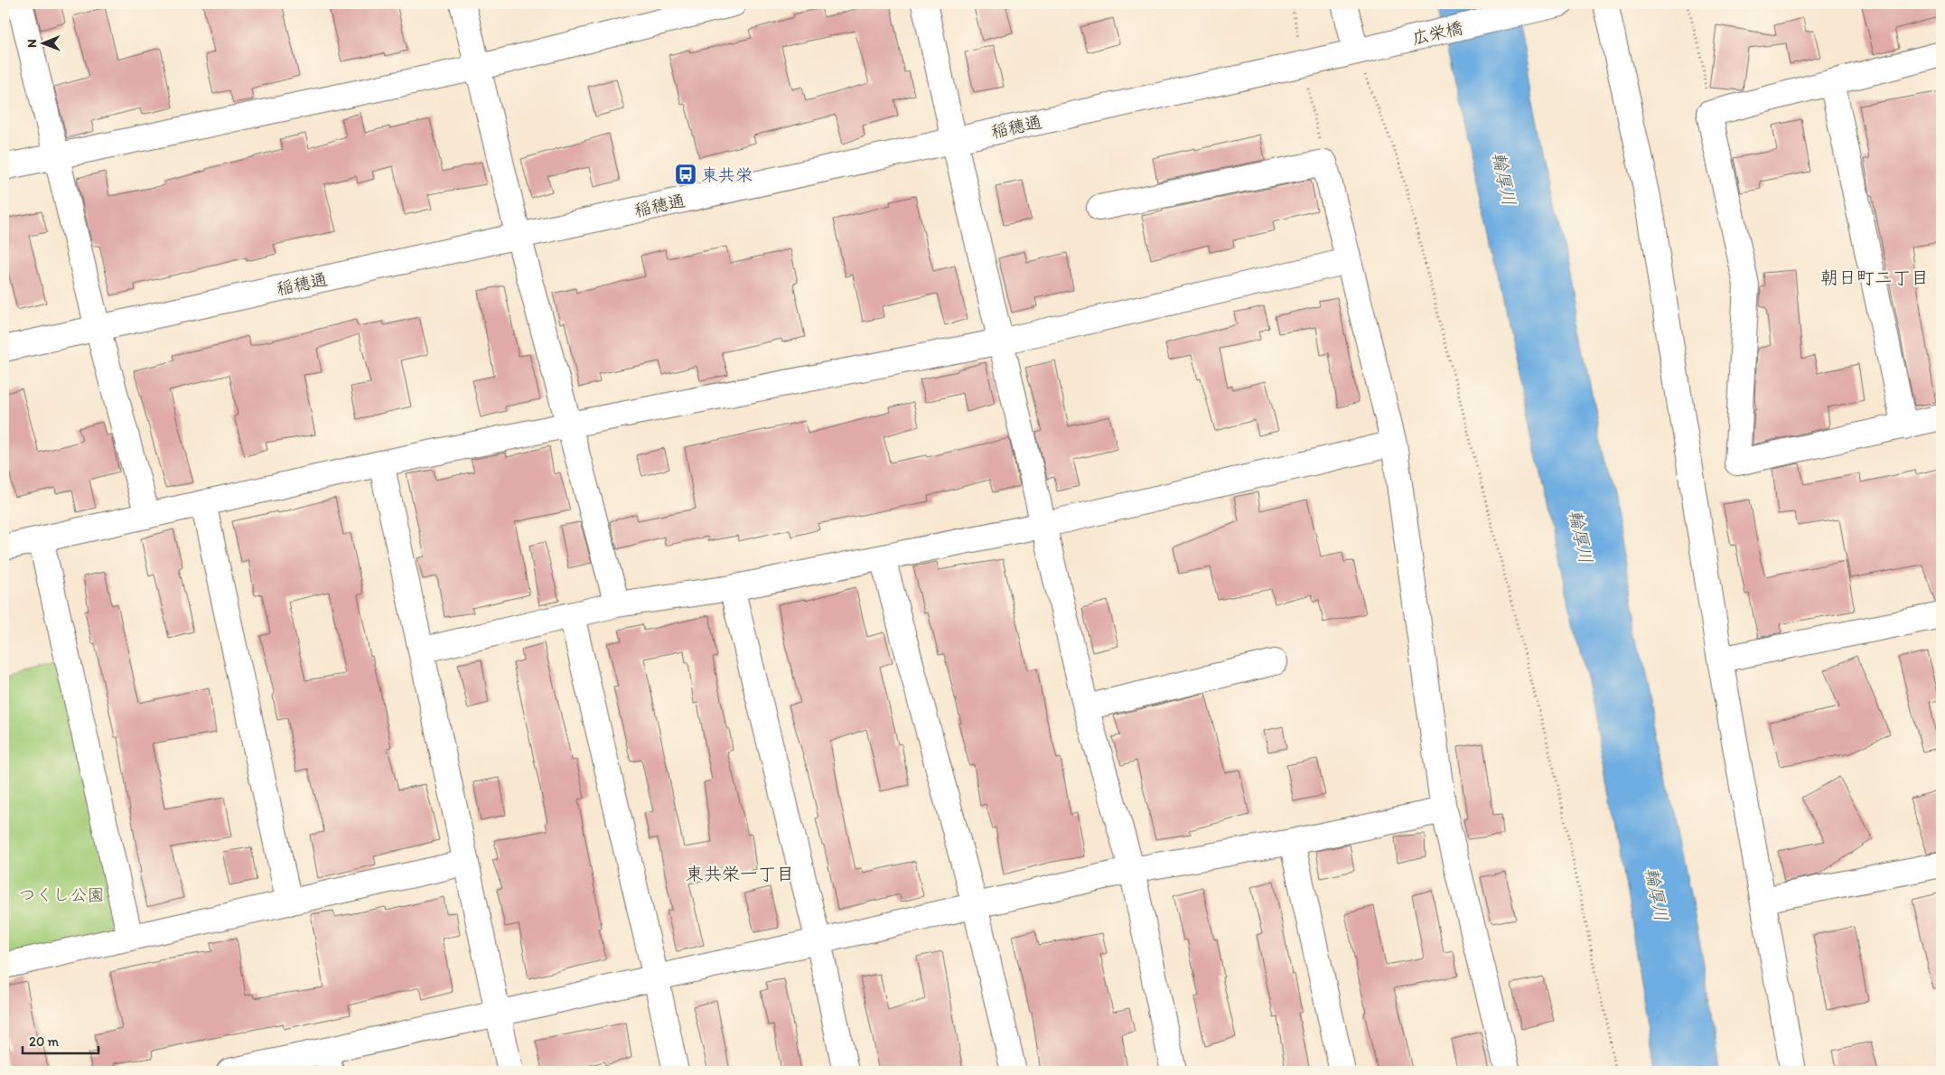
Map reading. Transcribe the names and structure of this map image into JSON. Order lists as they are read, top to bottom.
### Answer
{
  "streets": {
    "street": ["広栄橋", "稲穂通"]
  },
  "crossings": [
    ["広栄橋", "稲穂通"]
  ],
  "districts": ["朝日町二丁目", "東共栄一丁目"],
  "water": ["輪厚川"],
  "parks": ["つくし公園"],
  "places": {
    "bus stop": ["東共栄"]
  },
  "scale_bar": "20 m",
  "north": "left"
}
